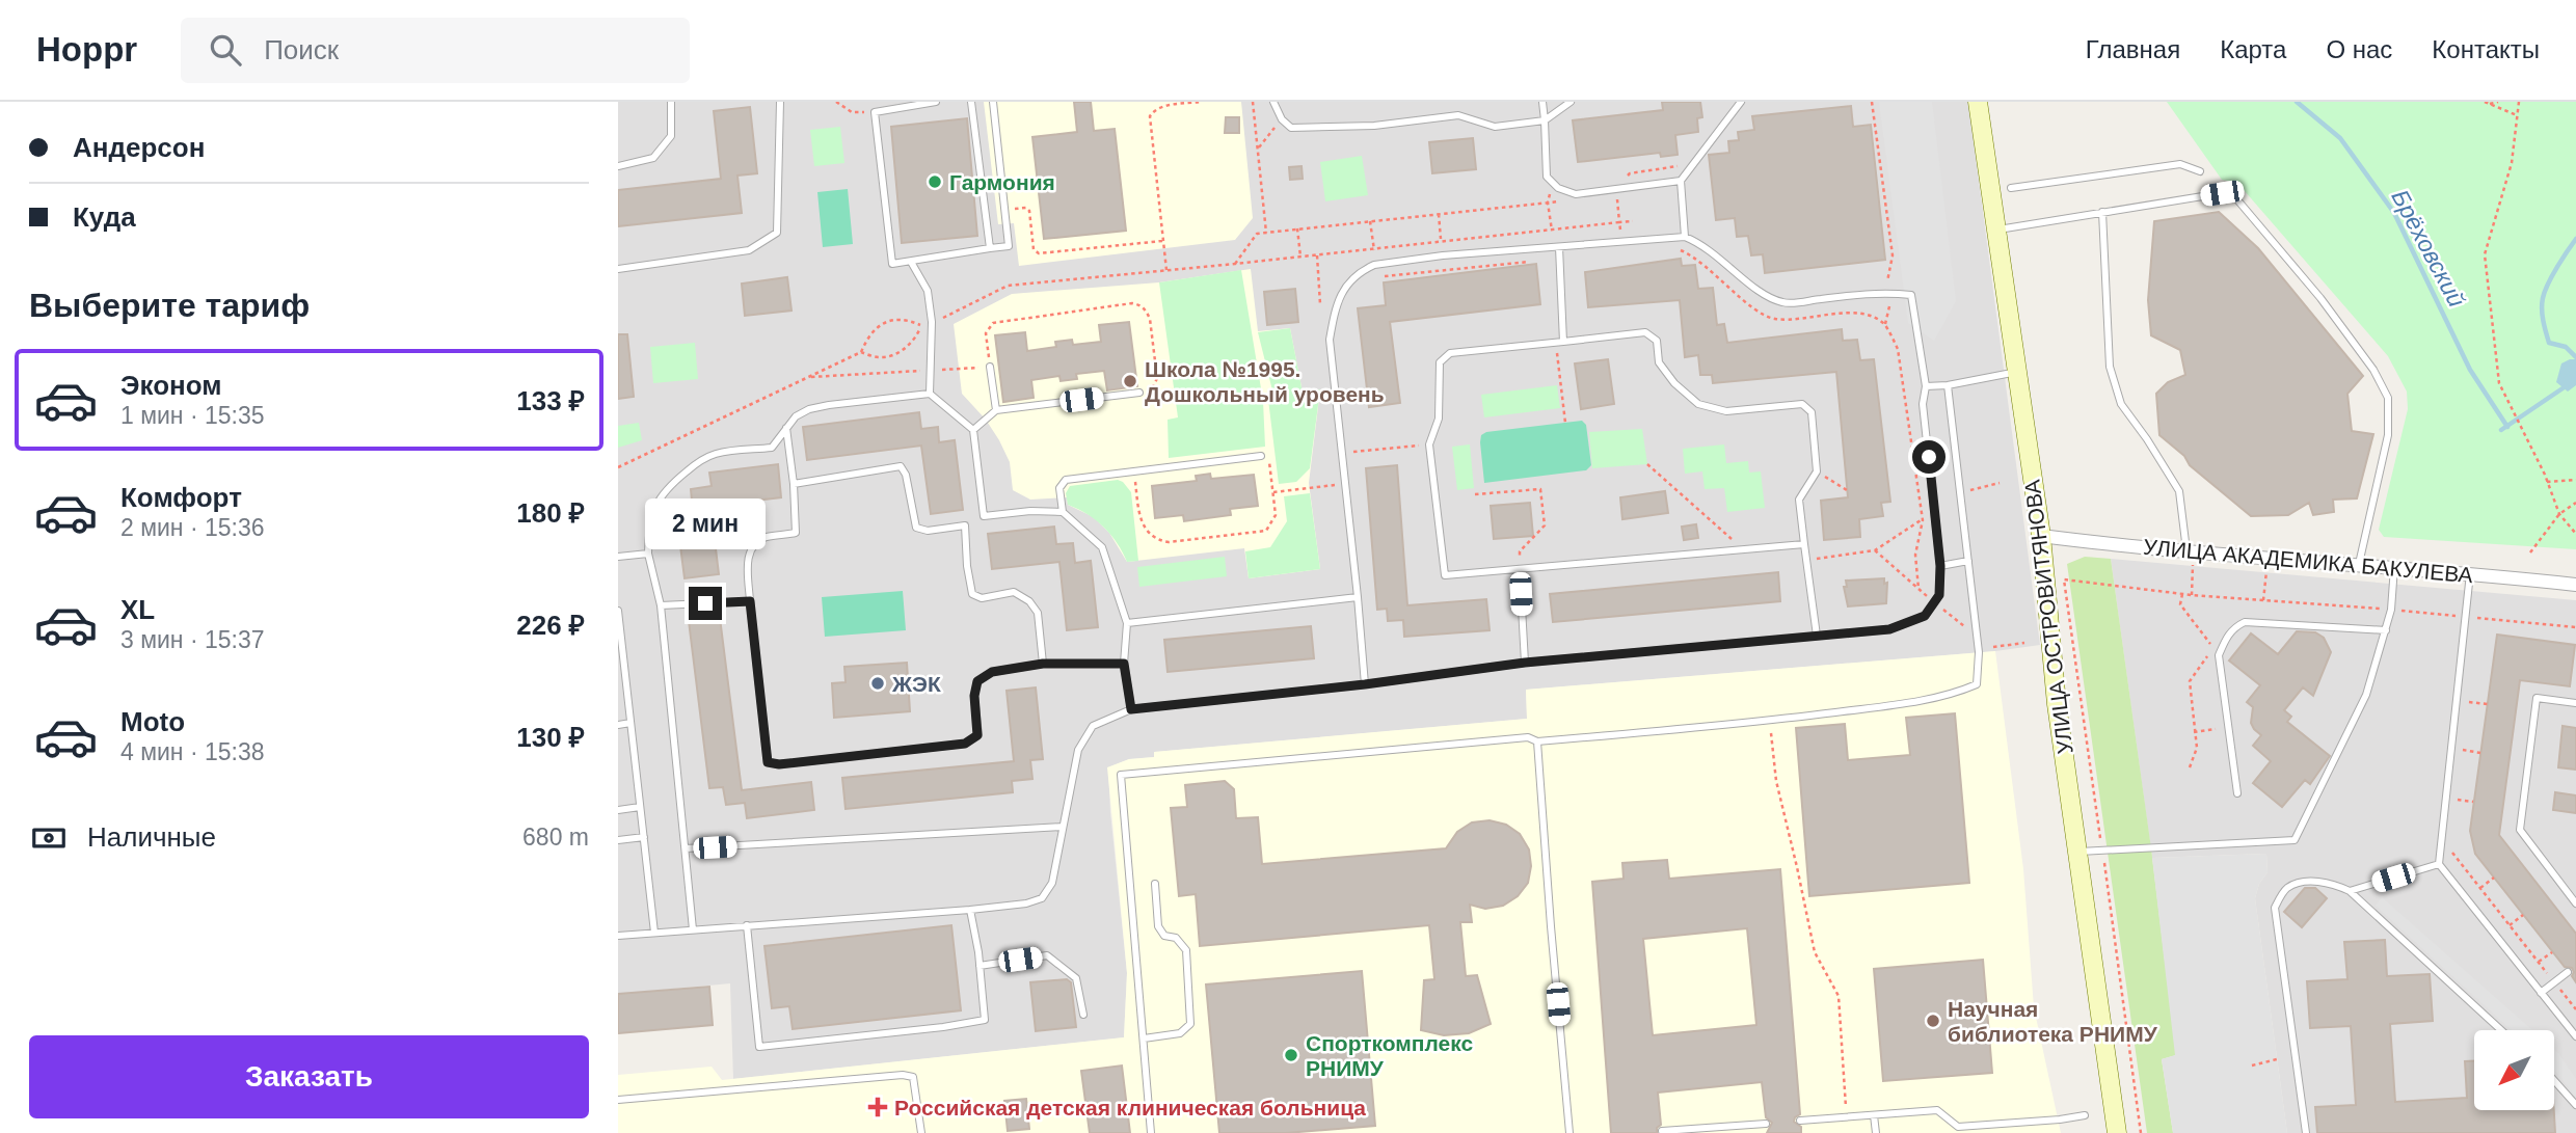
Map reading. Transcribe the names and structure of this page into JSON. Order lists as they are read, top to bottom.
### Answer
{
  "streets": {
    "main road": ["УЛИЦА ОСТРОВИТЯНОВА"],
    "street": ["УЛИЦА АКАДЕМИКА БАКУЛЕВА"]
  },
  "crossings": [
    ["УЛИЦА АКАДЕМИКА БАКУЛЕВА", "УЛИЦА ОСТРОВИТЯНОВА"]
  ],
  "water": ["Брёховский"],
  "places": {
    "other": [
      "Гармония",
      "Школа №1995. Дошкольный уровень",
      "ЖЭК",
      "Научная библиотека РНИМУ",
      "Спорткомплекс РНИМУ"
    ],
    "health": ["Российская детская клиническая больница"]
  },
  "north": "bottom left",
  "page": {
    "header": "Hoppr",
    "search": "Поиск",
    "nav": [
      "Главная",
      "Карта",
      "О нас",
      "Контакты"
    ],
    "banner": ["Андерсон", "Куда"],
    "heading": "Выберите тариф",
    "list": [
      {
        "name": "Эконом",
        "note": "1 мин · 15:35",
        "value": "133 ₽"
      },
      {
        "name": "Комфорт",
        "note": "2 мин · 15:36",
        "value": "180 ₽"
      },
      {
        "name": "XL",
        "note": "3 мин · 15:37",
        "value": "226 ₽"
      },
      {
        "name": "Moto",
        "note": "4 мин · 15:38",
        "value": "130 ₽"
      }
    ],
    "bubble": "2 мин",
    "pay": ["Наличные", "680 m"],
    "buttons": "Заказать"
  }
}
